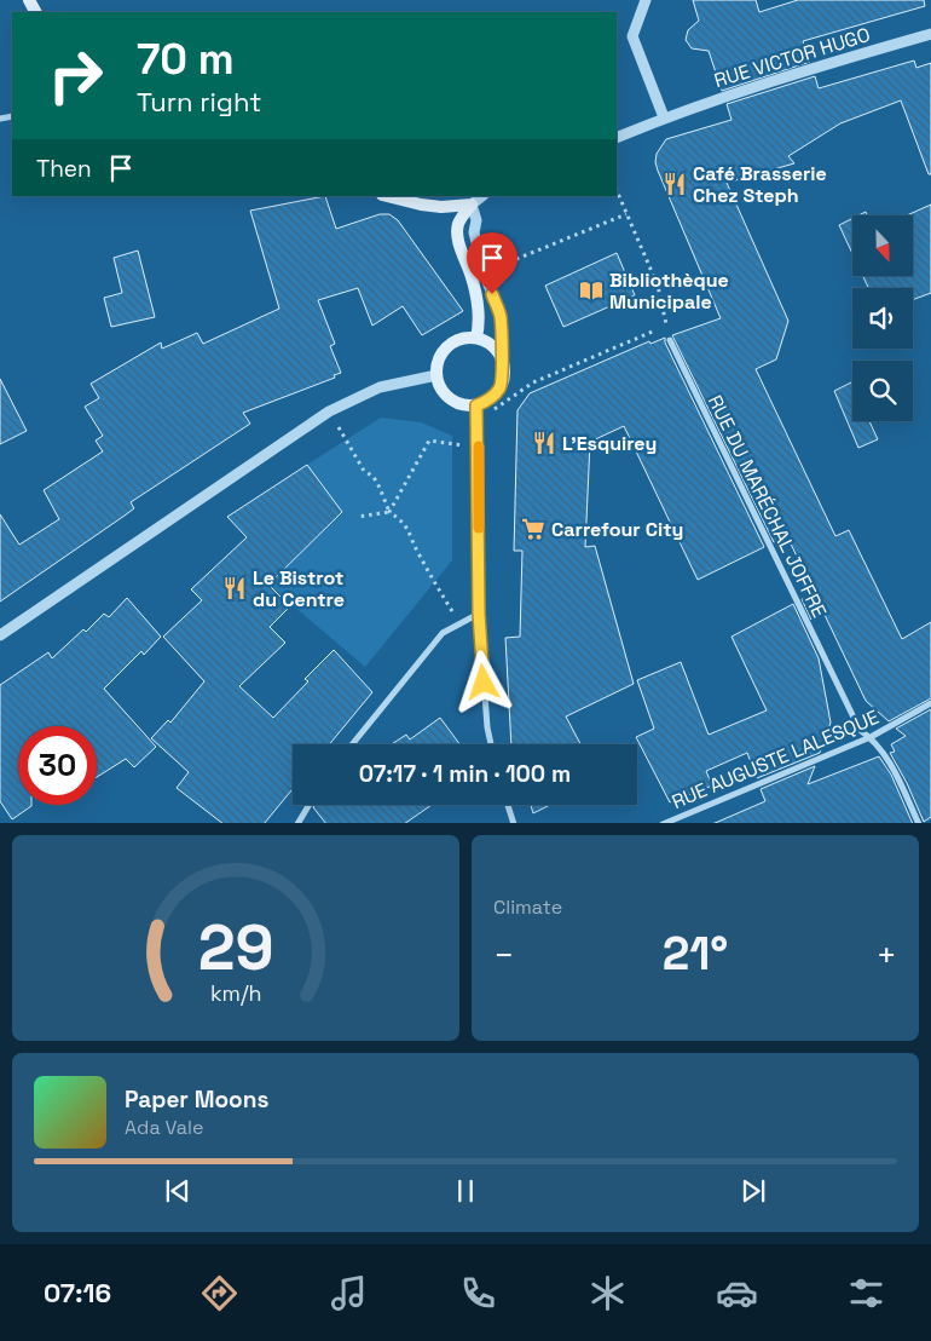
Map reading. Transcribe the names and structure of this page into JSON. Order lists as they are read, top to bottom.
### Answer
{
  "streets": {
    "street": ["RUE VICTOR HUGO", "RUE DU MARÉCHAL JOFFRE", "RUE AUGUSTE LALESQUE"]
  },
  "crossings": [
    ["RUE DU MARÉCHAL JOFFRE", "RUE AUGUSTE LALESQUE"]
  ],
  "places": {
    "restaurant": ["Café Brasserie Chez Steph", "L'Esquirey", "Le Bistrot du Centre"],
    "library": ["Bibliothèque Municipale"],
    "supermarket": ["Carrefour City"]
  },
  "north": "bottom",
  "page": {
    "turn": ["70 m", "Turn right"],
    "then": "Then",
    "limit": "30",
    "trip": "07:17 · 1 min · 100 m",
    "tile": "Climate",
    "heat": ["−", "21°", "+"],
    "song": ["Paper Moons", "Ada Vale"],
    "tabs": "07:16",
    "gauge": ["29", "km/h"]
  }
}
